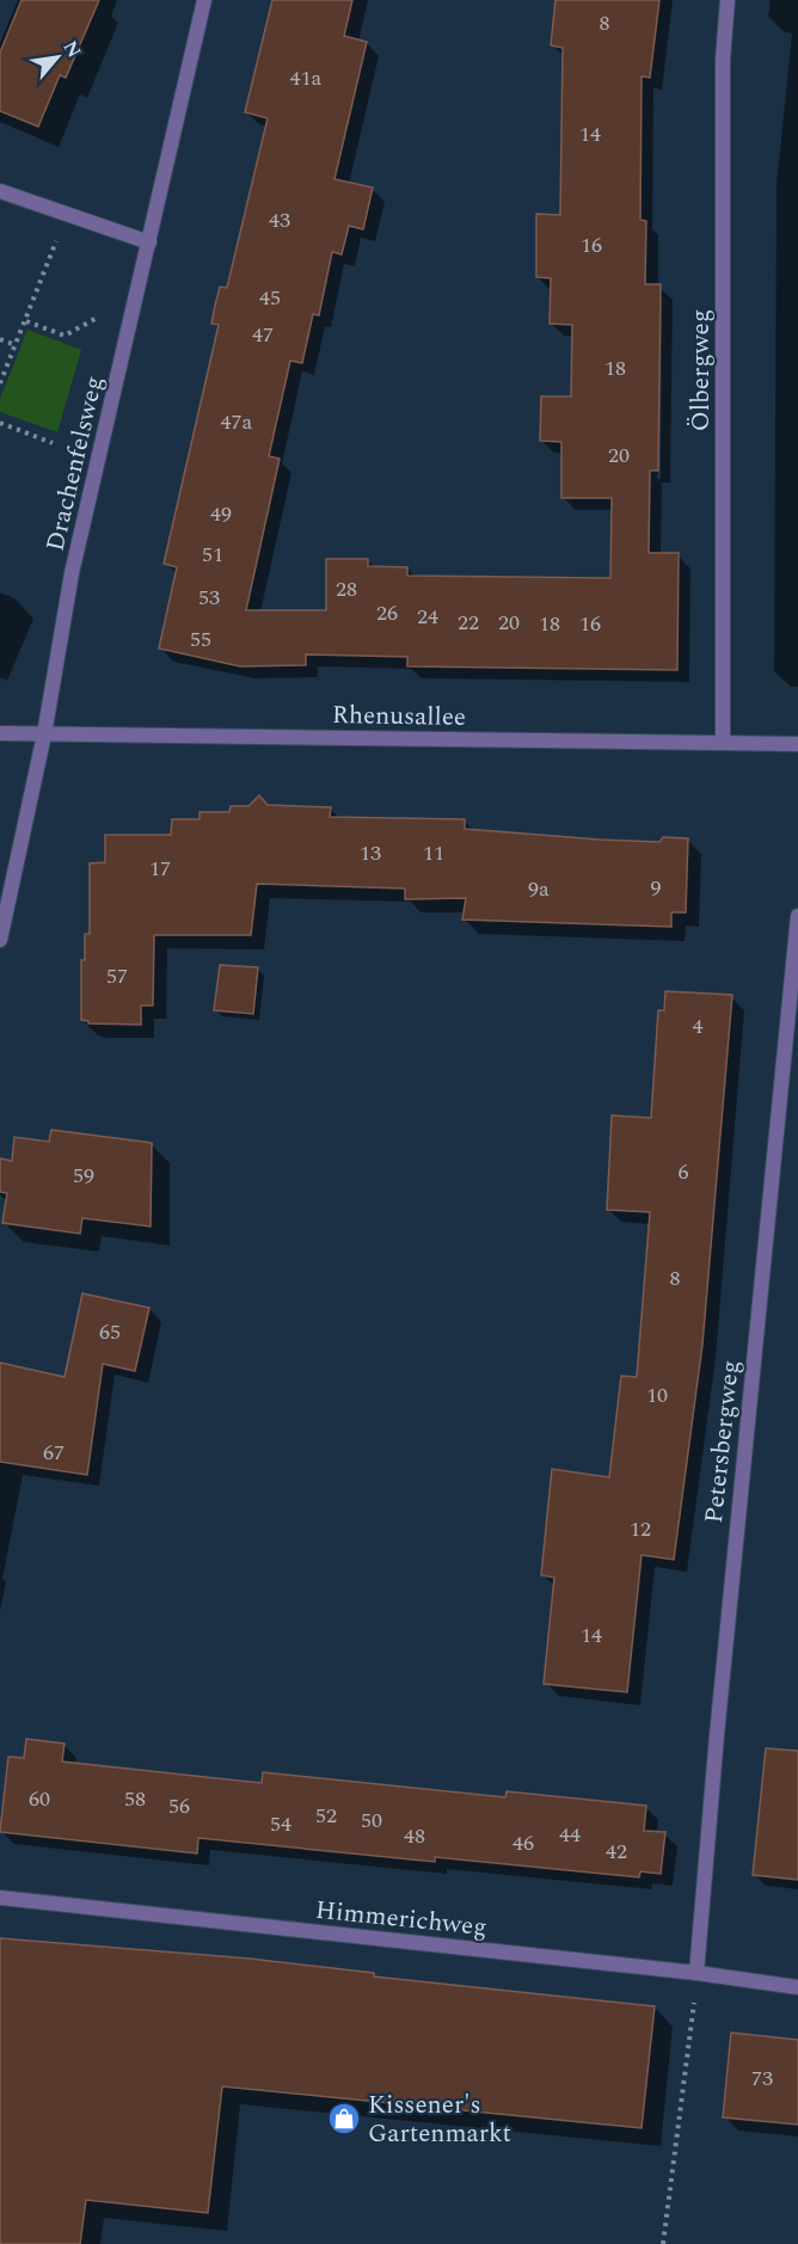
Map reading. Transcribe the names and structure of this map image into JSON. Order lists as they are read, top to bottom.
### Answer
{
  "streets": {
    "street": [
      "Ölbergweg",
      "Drachenfelsweg",
      "Rhenusallee",
      "Petersbergweg",
      "Himmerichweg"
    ]
  },
  "crossings": [
    ["Ölbergweg", "Rhenusallee"],
    ["Drachenfelsweg", "Rhenusallee"],
    ["Petersbergweg", "Himmerichweg"]
  ],
  "places": {
    "shop": ["Kissener's Gartenmarkt"]
  },
  "house_numbers": [
    "8",
    "41a",
    "14",
    "43",
    "16",
    "45",
    "47",
    "18",
    "47a",
    "20",
    "49",
    "51",
    "28",
    "53",
    "26",
    "24",
    "22",
    "20",
    "18",
    "16",
    "55",
    "13",
    "11",
    "17",
    "9",
    "9a",
    "57",
    "4",
    "6",
    "59",
    "8",
    "65",
    "10",
    "67",
    "12",
    "14",
    "60",
    "58",
    "56",
    "52",
    "50",
    "54",
    "44",
    "48",
    "46",
    "42",
    "73"
  ],
  "north": "top right"
}
